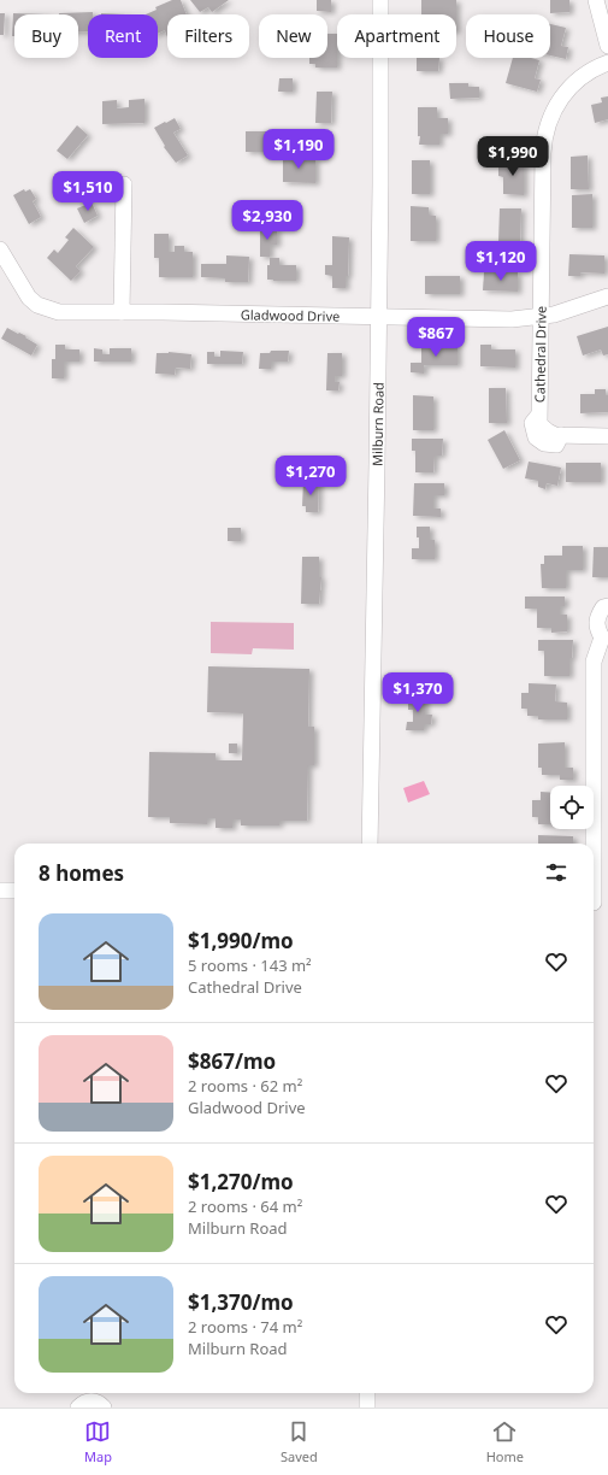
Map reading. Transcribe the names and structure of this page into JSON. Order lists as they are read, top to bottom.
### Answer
{
  "streets": {
    "street": ["Gladwood Drive", "Cathedral Drive", "Milburn Road"]
  },
  "crossings": [
    ["Gladwood Drive", "Cathedral Drive"],
    ["Gladwood Drive", "Milburn Road"]
  ],
  "page": {
    "chip": [
      "Buy",
      "Rent",
      "Filters",
      "New",
      "Apartment",
      "House"
    ],
    "price": [
      "$1,190",
      "$1,990",
      "$1,510",
      "$2,930",
      "$1,120",
      "$867",
      "$1,270",
      "$1,370"
    ],
    "heading": "8 homes",
    "list": [
      {
        "name": "$1,990/mo",
        "note": "5 rooms · 143 m² · Cathedral Drive"
      },
      {
        "name": "$867/mo",
        "note": "2 rooms · 62 m² · Gladwood Drive"
      },
      {
        "name": "$1,270/mo",
        "note": "2 rooms · 64 m² · Milburn Road"
      },
      {
        "name": "$1,370/mo",
        "note": "2 rooms · 74 m² · Milburn Road"
      }
    ],
    "tabs": ["Map", "Saved", "Home"]
  }
}
